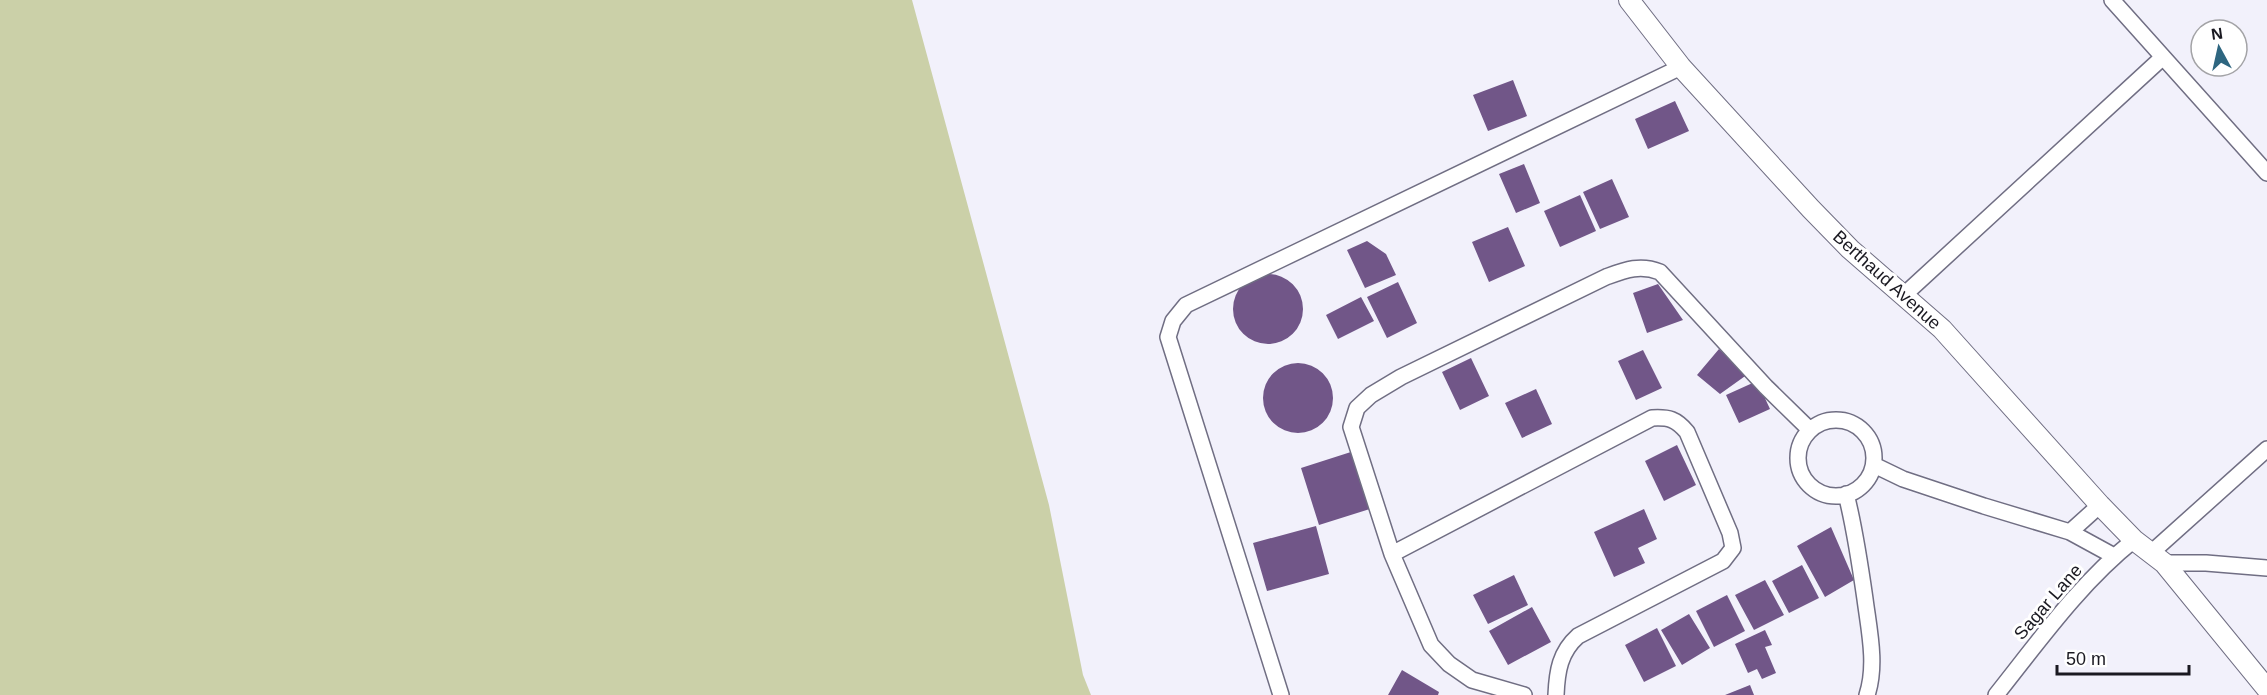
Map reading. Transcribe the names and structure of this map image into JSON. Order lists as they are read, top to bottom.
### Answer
{
  "streets": {
    "street": ["Berthaud Avenue", "Sagar Lane"]
  },
  "crossings": [
    ["Berthaud Avenue", "Sagar Lane"]
  ],
  "scale_bar": "50 m",
  "north": "top"
}
